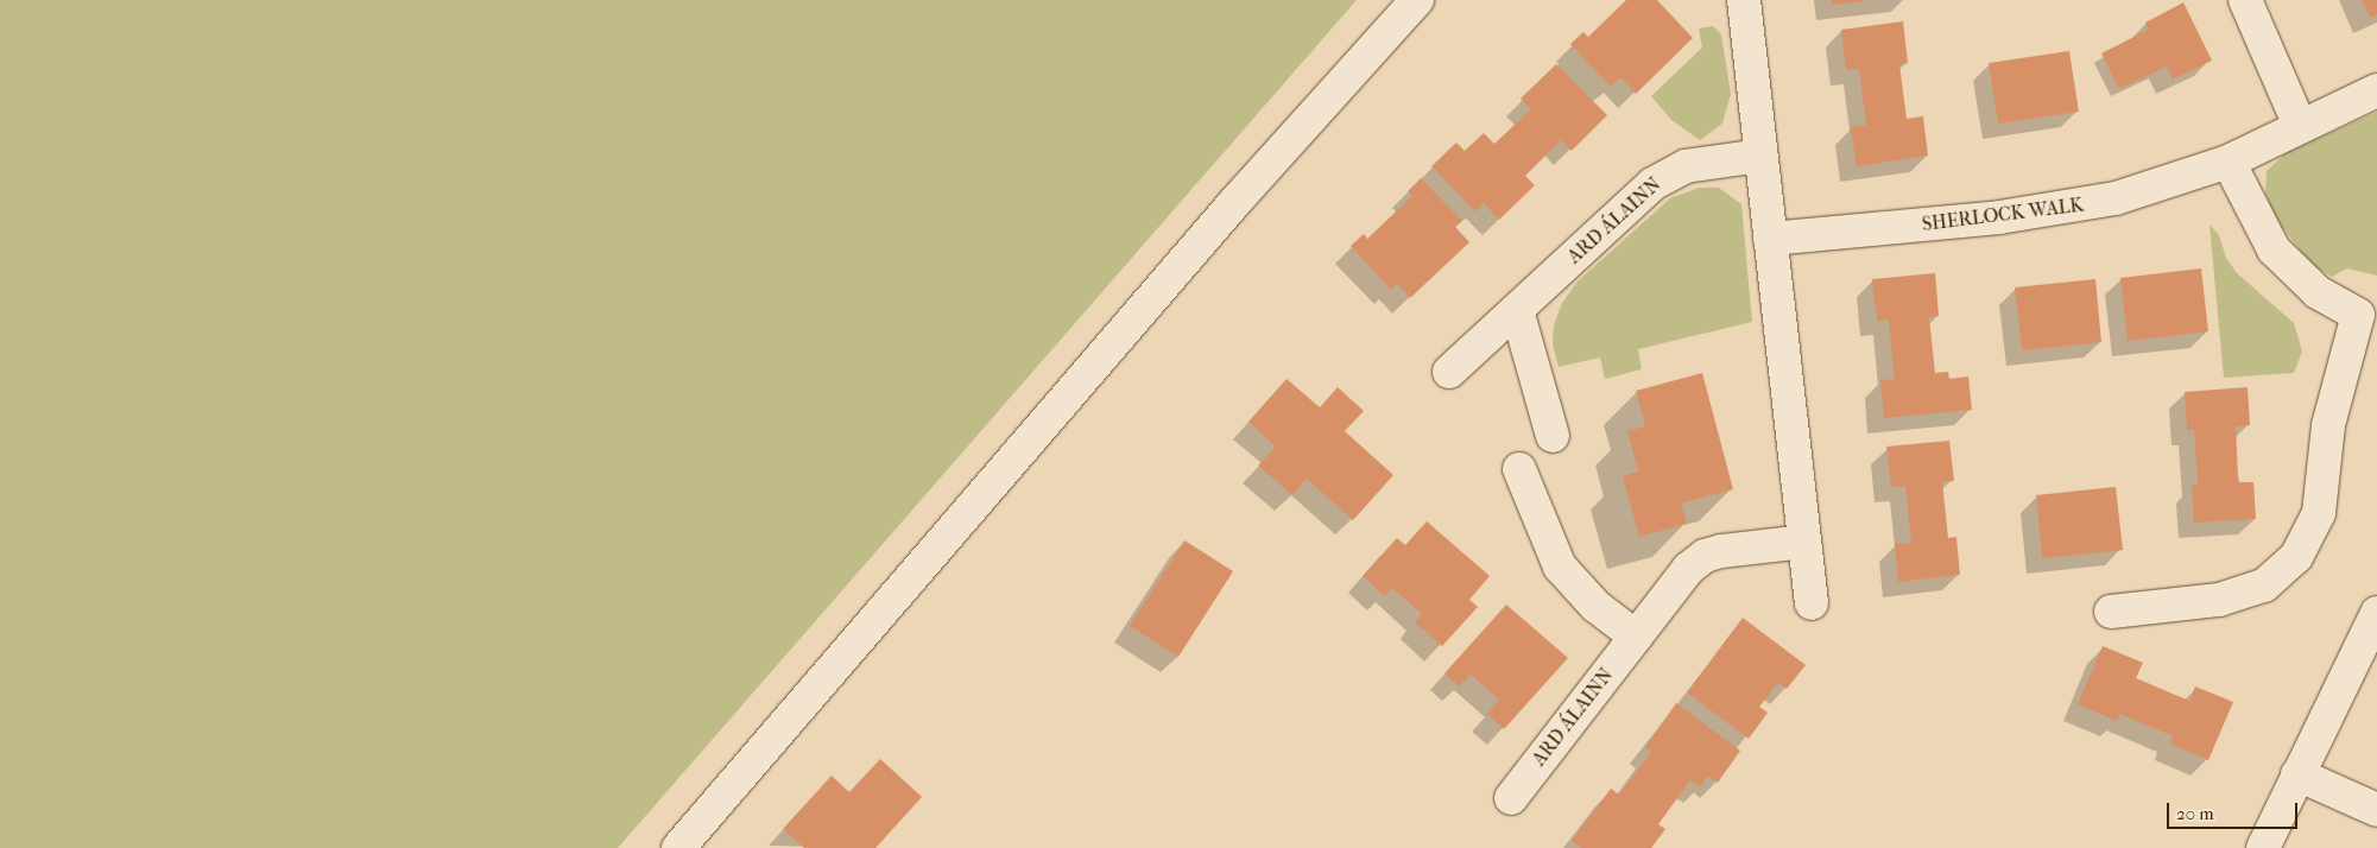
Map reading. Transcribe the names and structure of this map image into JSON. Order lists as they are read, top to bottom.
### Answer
{
  "streets": {
    "street": ["SHERLOCK WALK", "ARD ÁLAINN"]
  },
  "scale_bar": "20 m"
}
